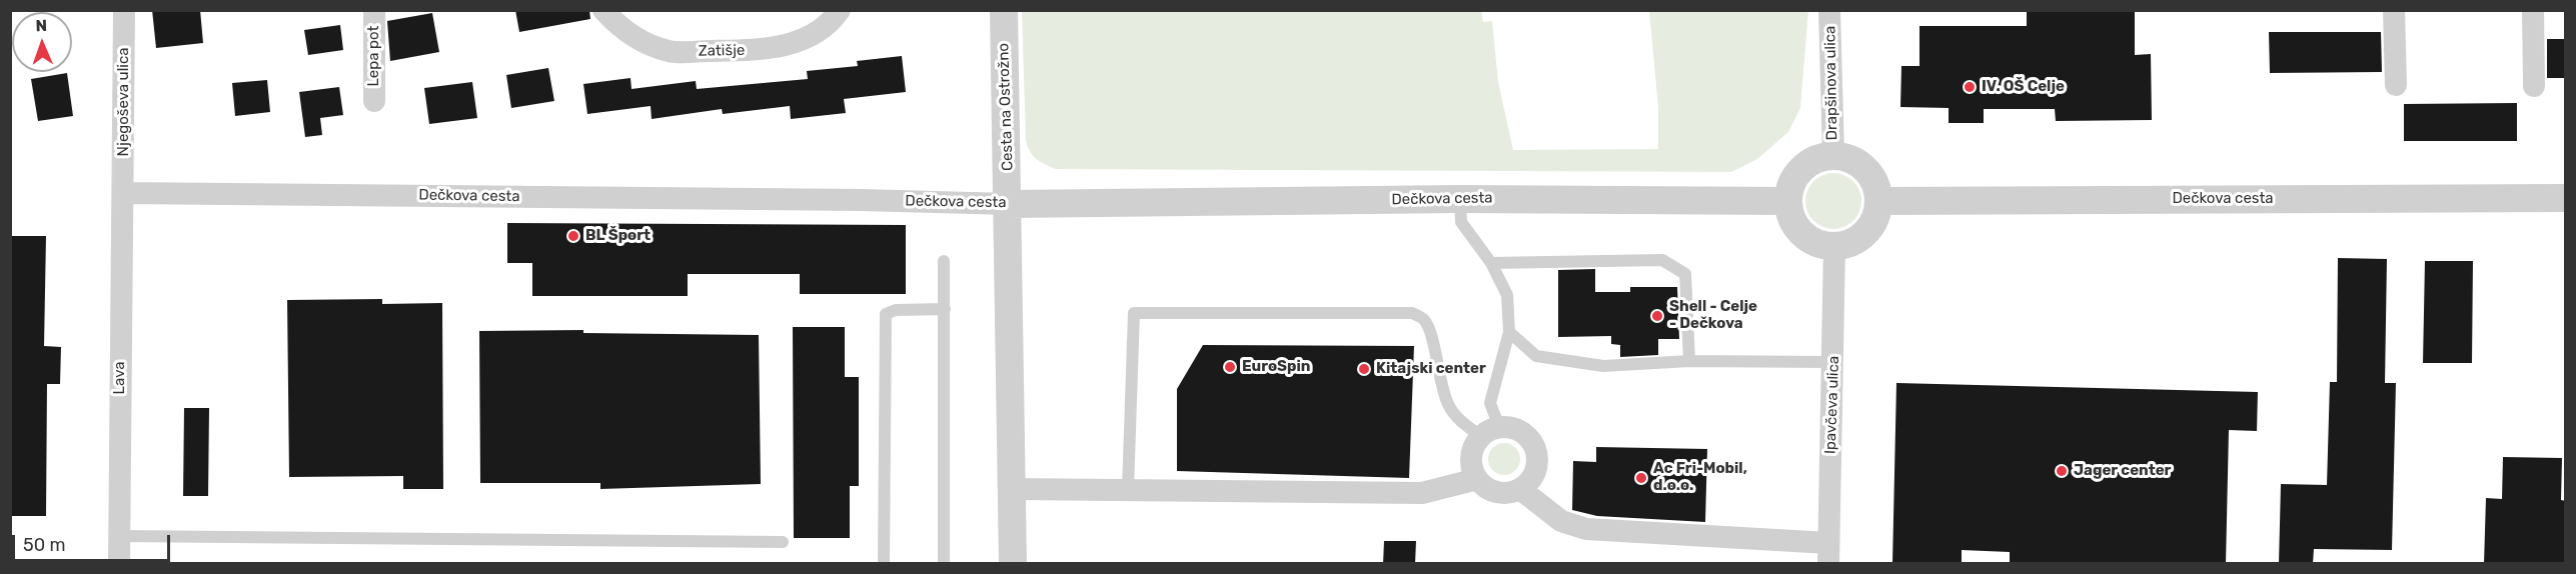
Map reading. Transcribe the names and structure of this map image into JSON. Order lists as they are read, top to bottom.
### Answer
{
  "streets": {
    "street": [
      "Zatišje",
      "Lepa pot",
      "Drapšinova ulica",
      "Njegoševa ulica",
      "Cesta na Ostrožno",
      "Dečkova cesta",
      "Lava",
      "Ipavčeva ulica"
    ]
  },
  "crossings": [
    ["Drapšinova ulica", "Dečkova cesta"],
    ["Drapšinova ulica", "Ipavčeva ulica"],
    ["Njegoševa ulica", "Dečkova cesta"],
    ["Njegoševa ulica", "Lava"],
    ["Cesta na Ostrožno", "Dečkova cesta"],
    ["Dečkova cesta", "Lava"],
    ["Dečkova cesta", "Ipavčeva ulica"]
  ],
  "places": [
    "IV. OŠ Celje",
    "BL Šport",
    "Shell - Celje - Dečkova",
    "EuroSpin",
    "Kitajski center",
    "Jager center",
    "Ac Fri-Mobil, d.o.o."
  ],
  "scale_bar": "50 m",
  "north": "top"
}
